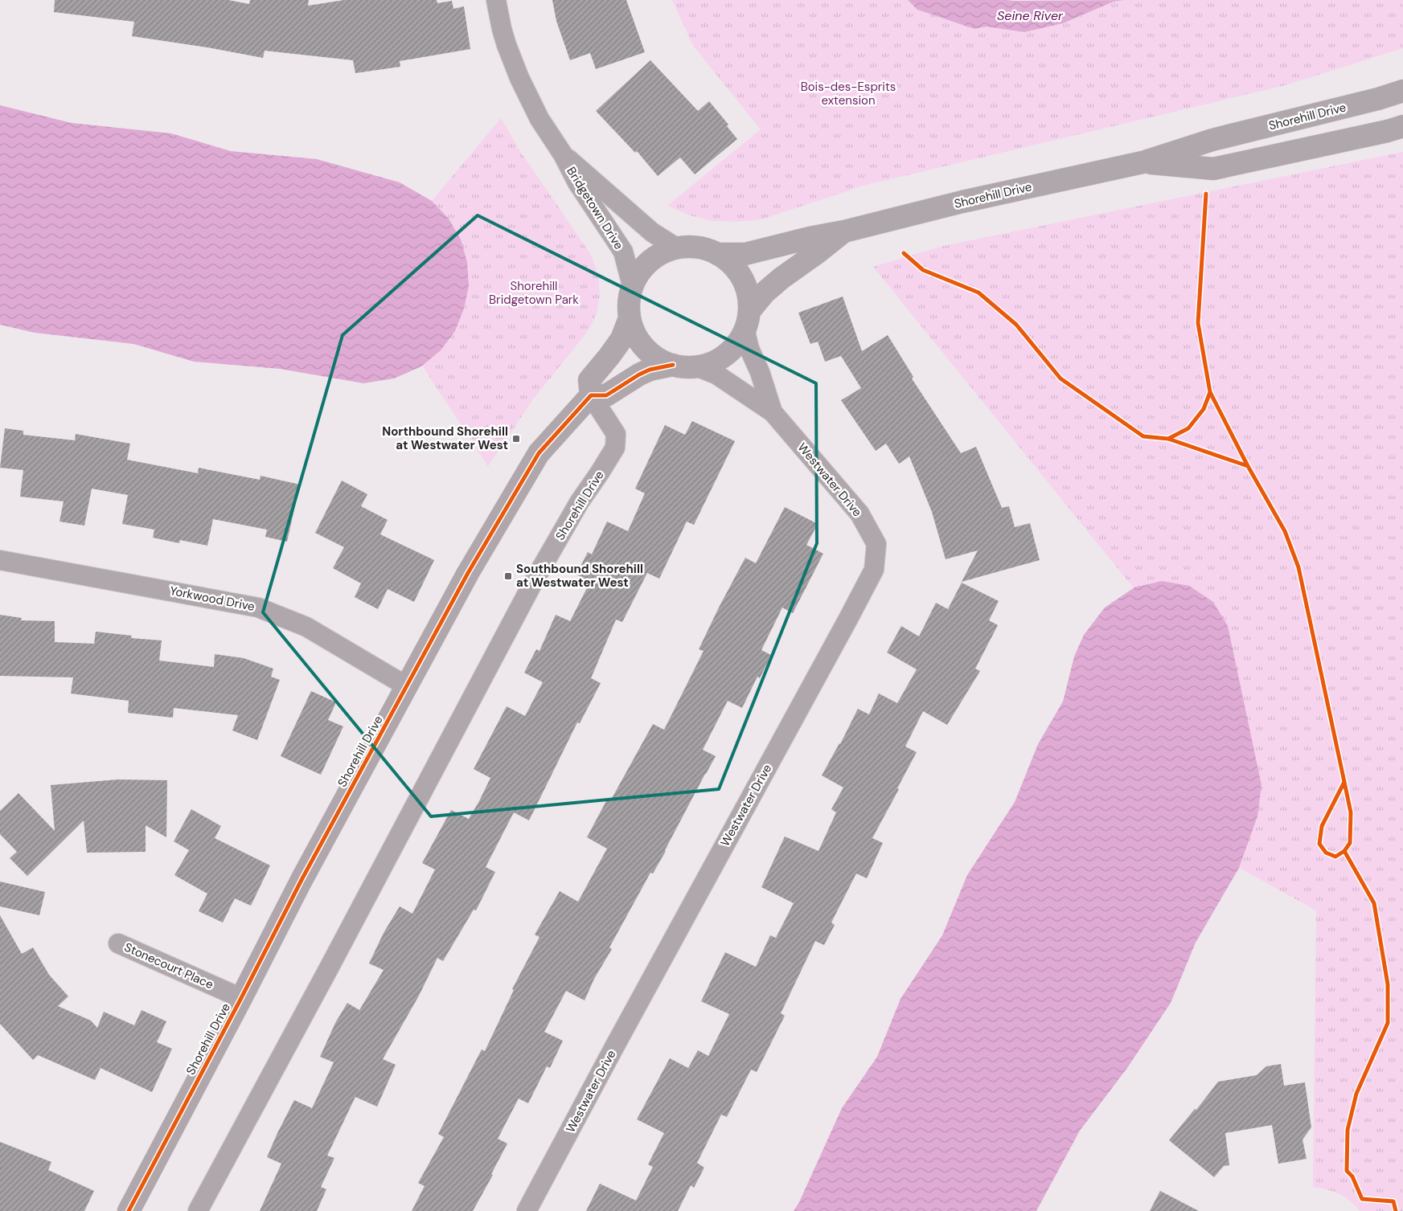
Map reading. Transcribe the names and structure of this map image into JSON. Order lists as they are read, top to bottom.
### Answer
{
  "streets": {
    "street": [
      "Shorehill Drive",
      "Bridgetown Drive",
      "Westwater Drive",
      "Yorkwood Drive",
      "Stonecourt Place"
    ]
  },
  "crossings": [
    ["Shorehill Drive", "Bridgetown Drive"],
    ["Shorehill Drive", "Westwater Drive"],
    ["Shorehill Drive", "Yorkwood Drive"],
    ["Shorehill Drive", "Stonecourt Place"],
    ["Bridgetown Drive", "Westwater Drive"]
  ],
  "water": ["Seine River"],
  "parks": ["Bois-des-Esprits extension", "Shorehill Bridgetown Park"],
  "places": {
    "transit": ["Northbound Shorehill at Westwater West", "Southbound Shorehill at Westwater West"]
  }
}
